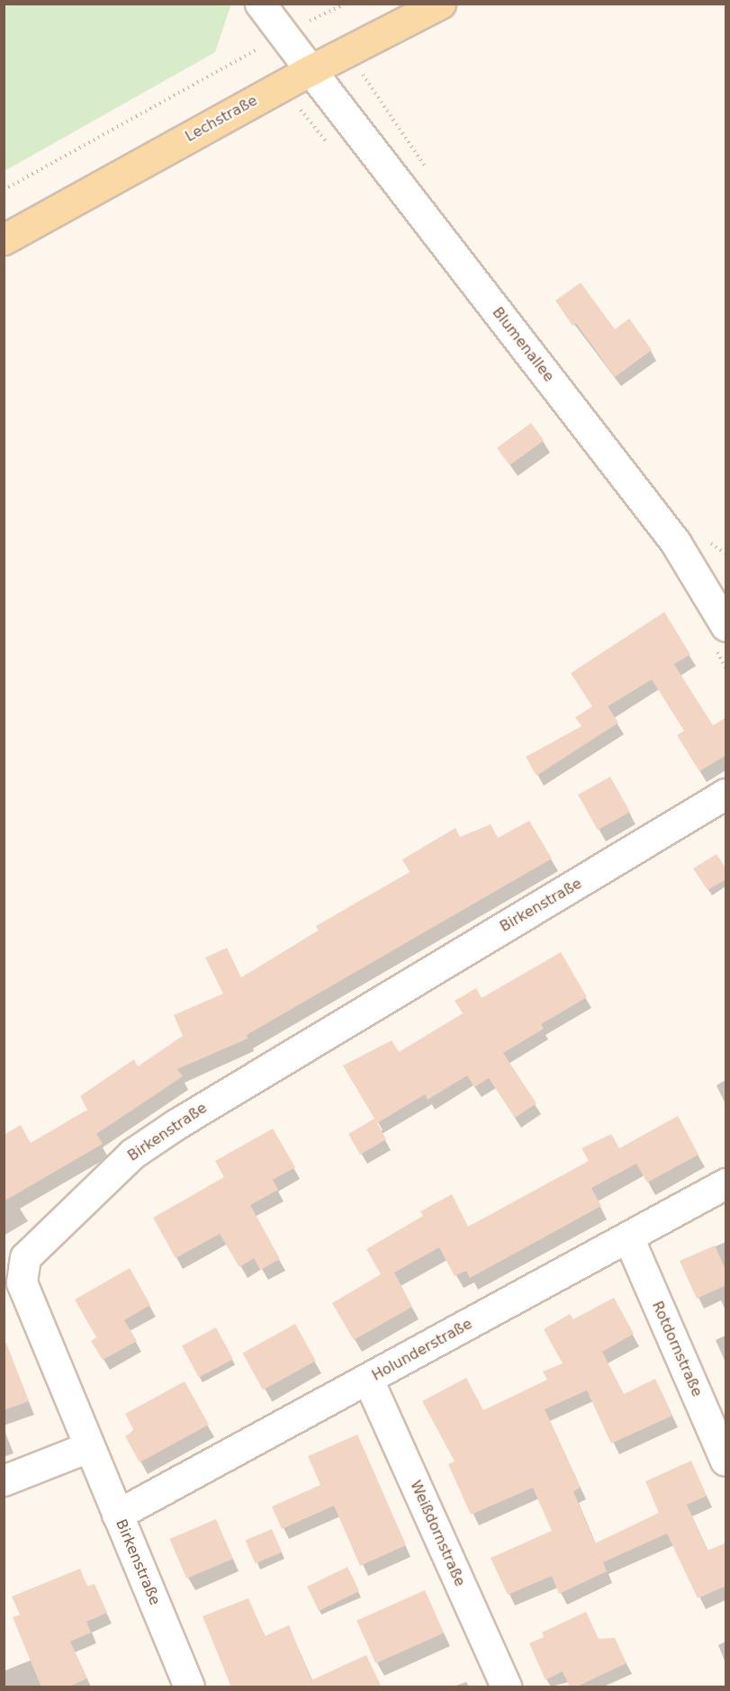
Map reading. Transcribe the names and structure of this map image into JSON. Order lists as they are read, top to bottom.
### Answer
{
  "streets": {
    "main road": ["Lechstraße"],
    "street": [
      "Blumenallee",
      "Birkenstraße",
      "Rotdornstraße",
      "Holunderstraße",
      "Weißdornstraße"
    ]
  },
  "crossings": [
    ["Lechstraße", "Blumenallee"],
    ["Birkenstraße", "Holunderstraße"],
    ["Rotdornstraße", "Holunderstraße"],
    ["Holunderstraße", "Weißdornstraße"]
  ]
}
